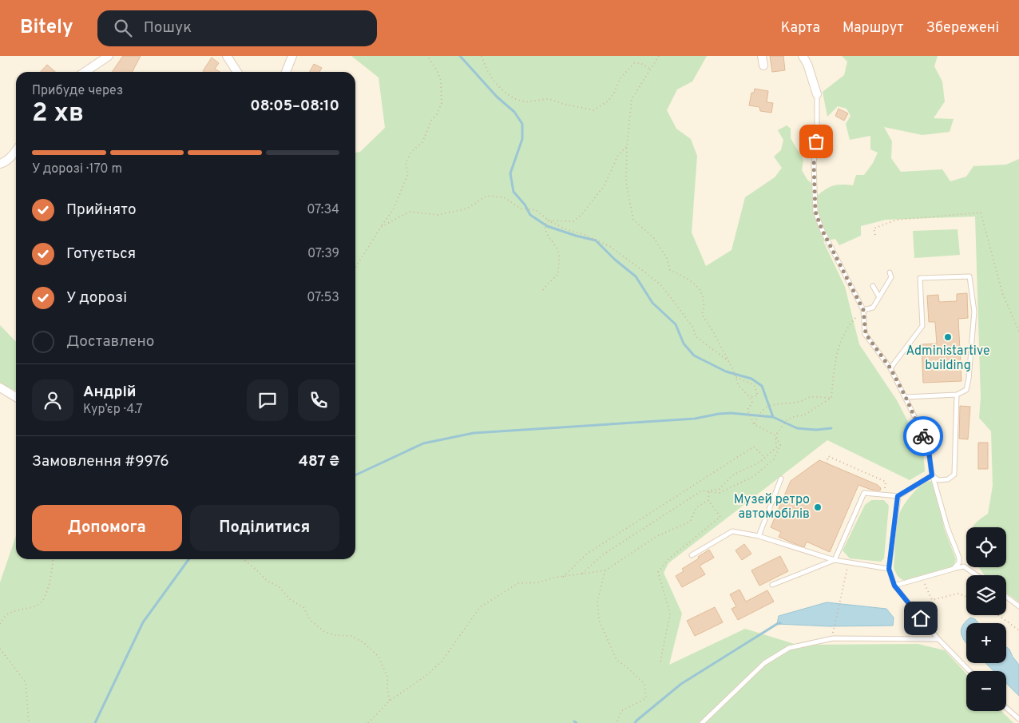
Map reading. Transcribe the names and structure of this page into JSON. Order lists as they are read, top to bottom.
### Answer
{
  "places": ["Administartive building", "Музей ретро автомобілів"],
  "page": {
    "header": "Bitely",
    "search": "Пошук",
    "nav": ["Карта", "Маршрут", "Збережені"],
    "heading": ["2 хв", "Прибуде через", "08:05–08:10"],
    "panel": [
      "Андрій",
      "Кур’єр · 4.7",
      "Замовлення #9976",
      "487 ₴"
    ],
    "bar": "У дорозі · 170 m",
    "list": [
      ["Прийнято", "07:34"],
      ["Готується", "07:39"],
      ["У дорозі", "07:53"],
      "Доставлено"
    ],
    "buttons": ["Допомога", "Поділитися"],
    "map_buttons": ["+", "−"]
  }
}
